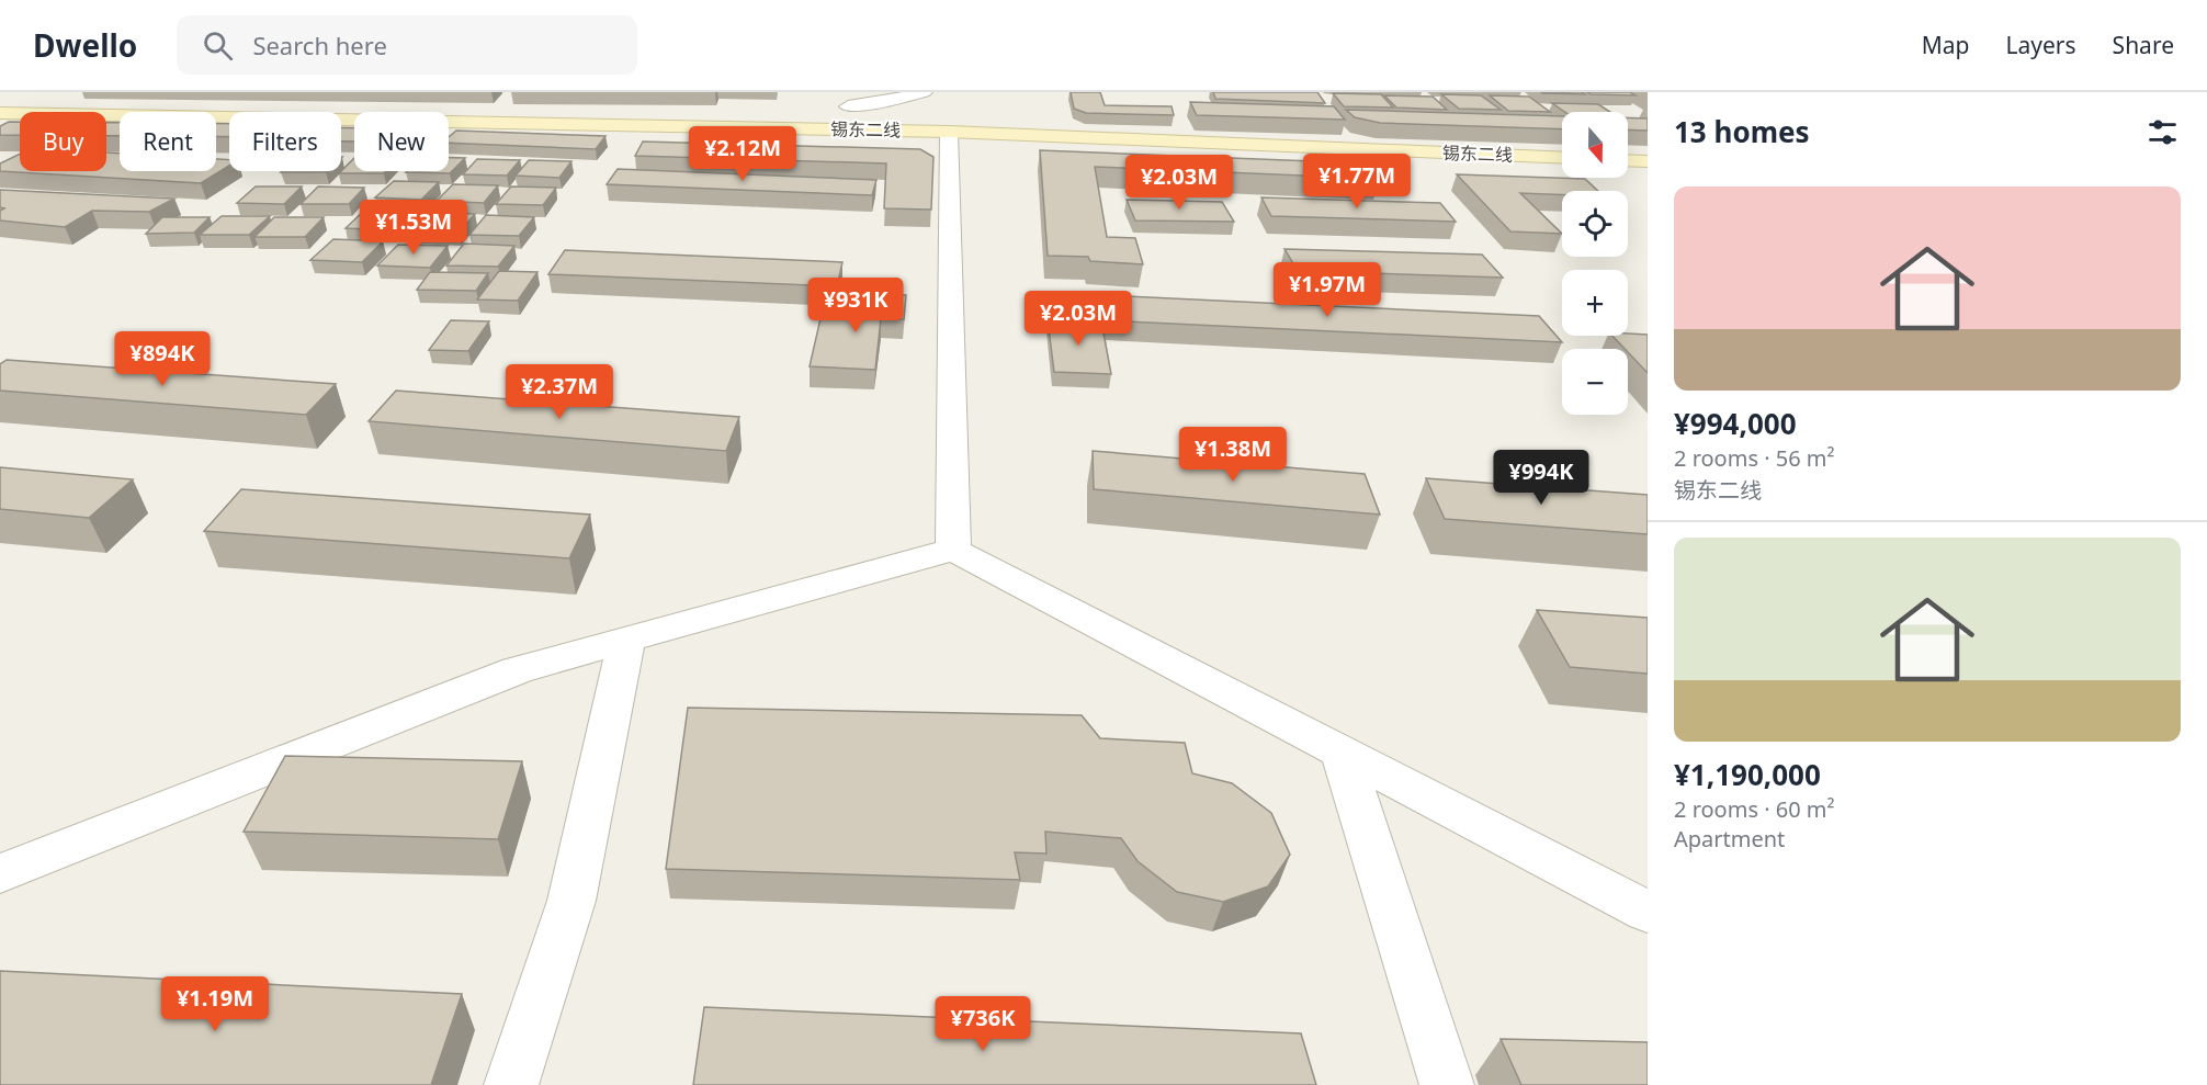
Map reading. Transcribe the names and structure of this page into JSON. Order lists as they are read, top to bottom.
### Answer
{
  "streets": {
    "main road": ["锡东二线"]
  },
  "north": "bottom",
  "page": {
    "header": "Dwello",
    "search": "Search here",
    "nav": ["Map", "Layers", "Share"],
    "heading": "13 homes",
    "map_buttons": ["+", "−"],
    "chip": [
      "Buy",
      "Rent",
      "Filters",
      "New"
    ],
    "price": [
      "¥2.12M",
      "¥1.77M",
      "¥2.03M",
      "¥1.53M",
      "¥1.97M",
      "¥931K",
      "¥2.03M",
      "¥894K",
      "¥2.37M",
      "¥1.38M",
      "¥994K",
      "¥1.19M",
      "¥736K"
    ],
    "list": [
      {
        "name": "¥994,000",
        "note": "2 rooms · 56 m² · 锡东二线"
      },
      {
        "name": "¥1,190,000",
        "note": "2 rooms · 60 m² · Apartment"
      }
    ]
  }
}
